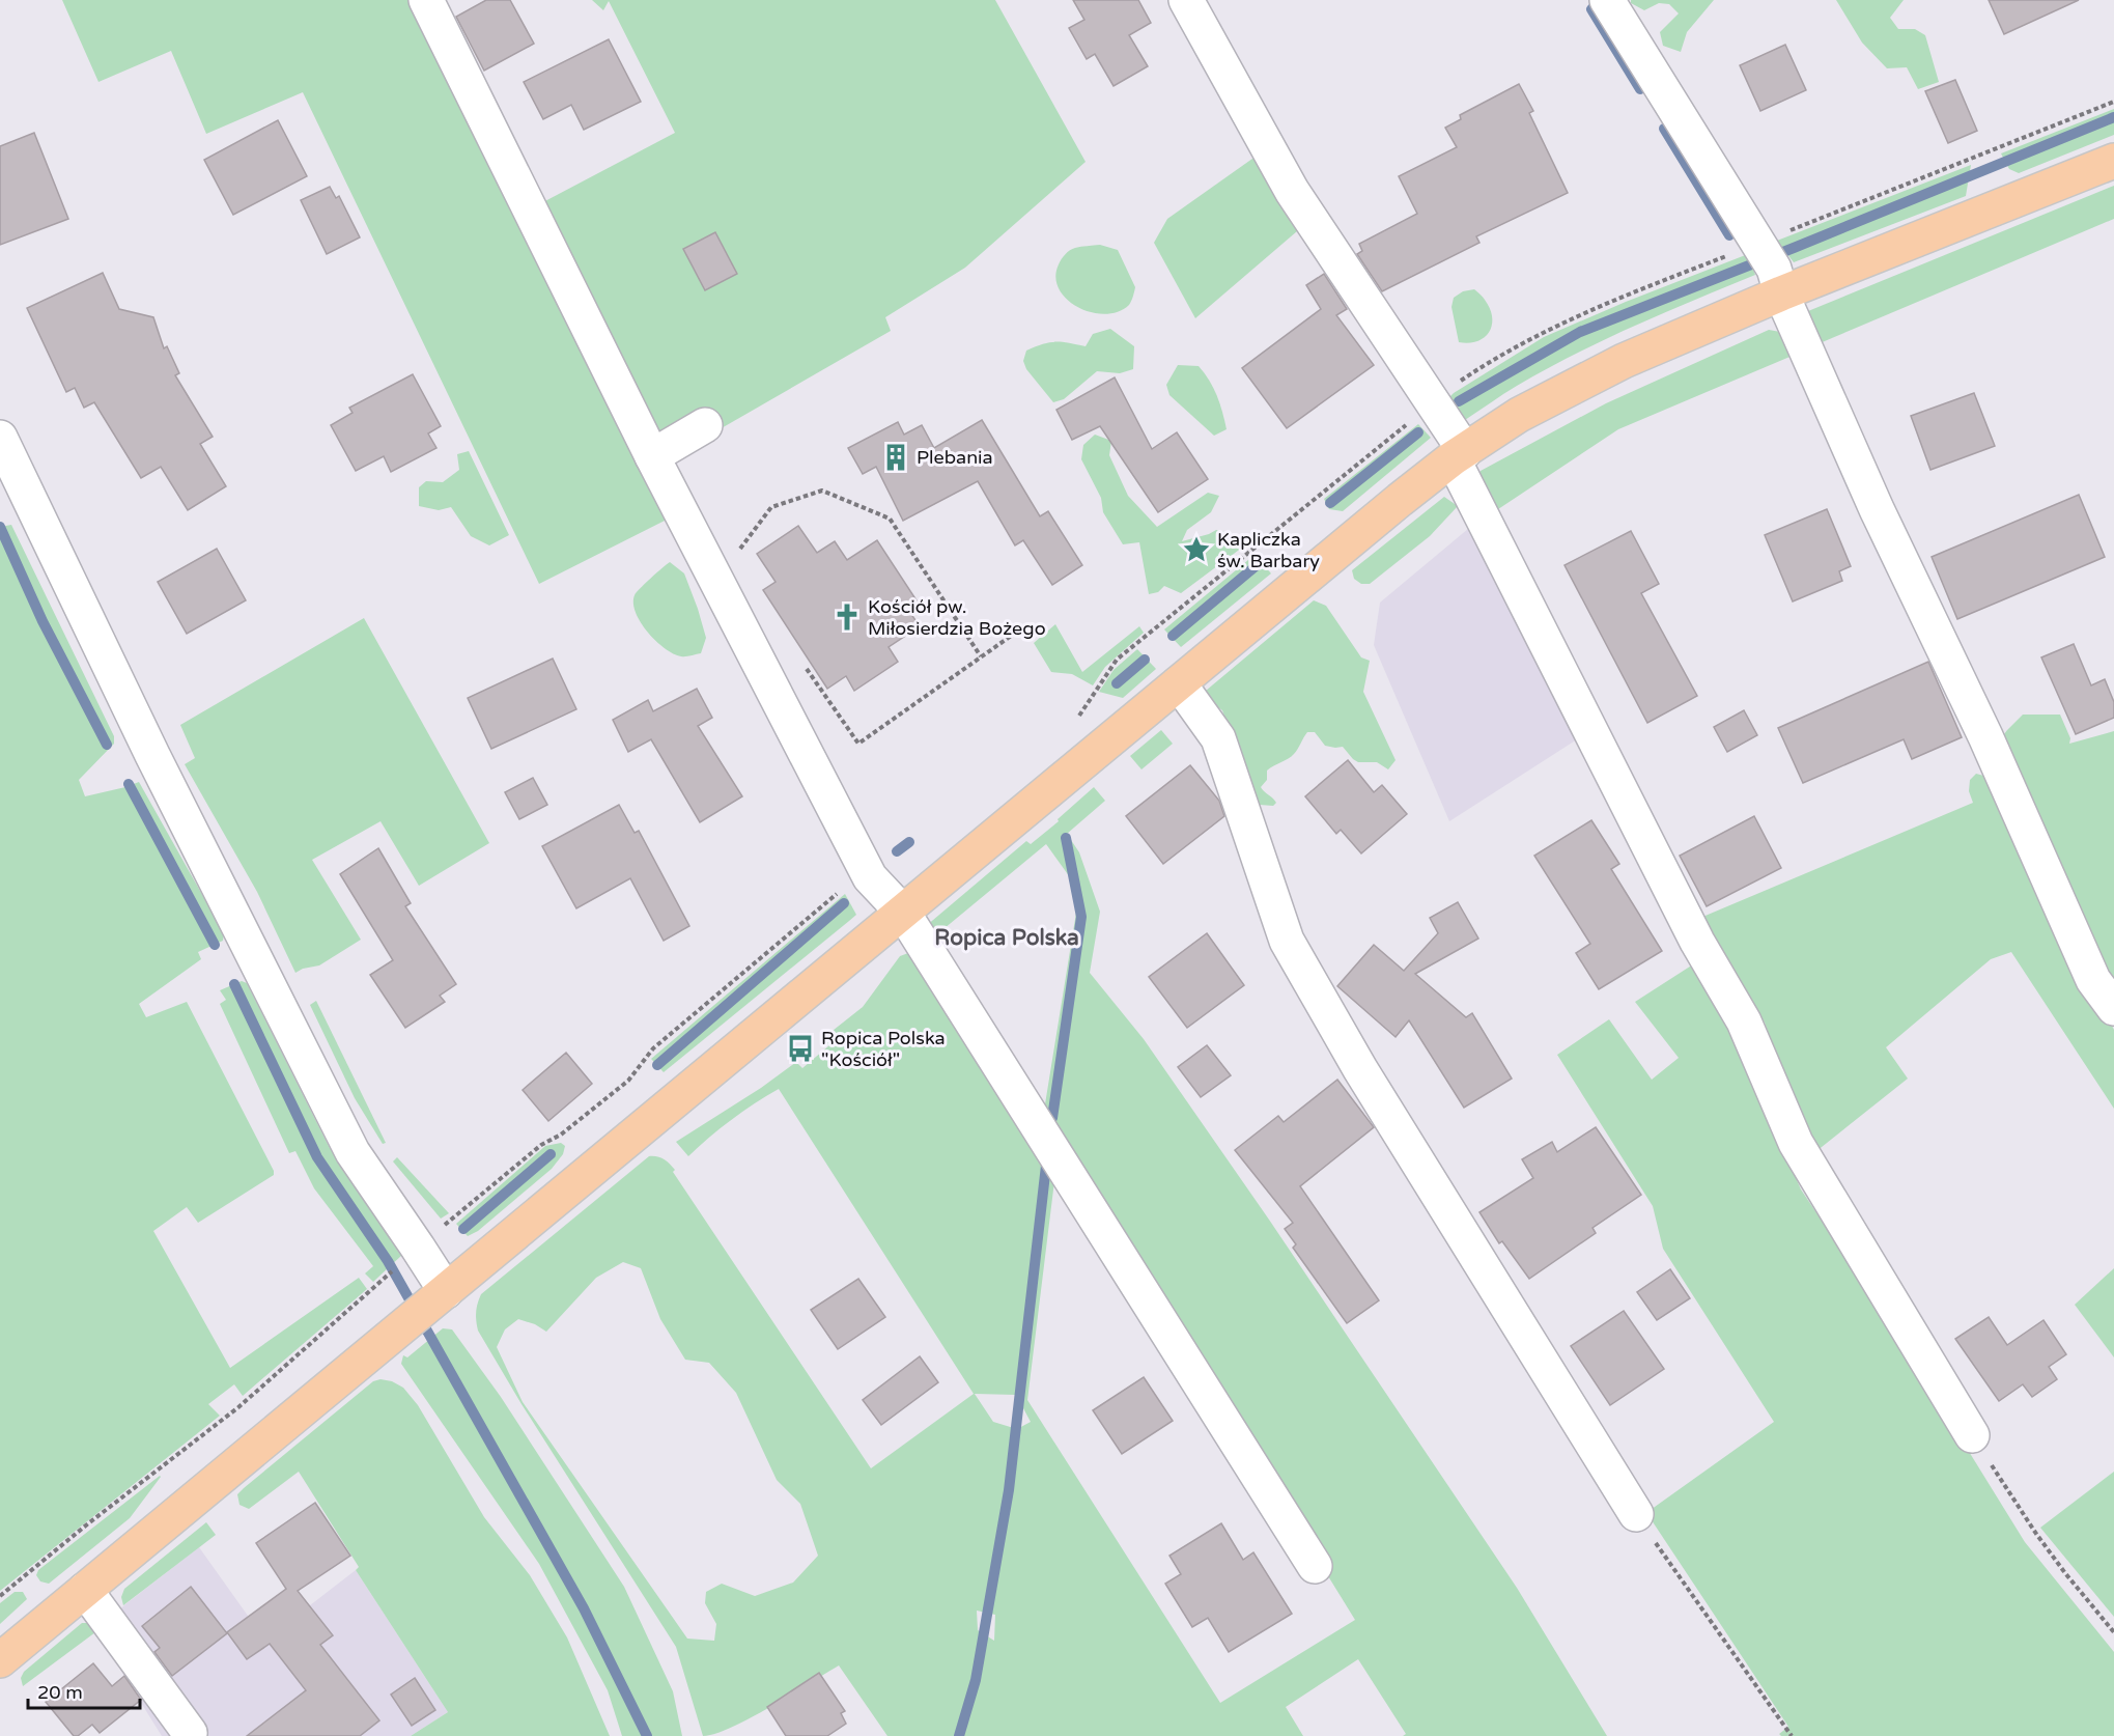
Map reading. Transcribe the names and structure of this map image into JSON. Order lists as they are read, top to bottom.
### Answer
{
  "districts": ["Ropica Polska"],
  "places": {
    "building": ["Plebania"],
    "place": ["Kapliczka św. Barbary"],
    "church": ["Kościół pw. Miłosierdzia Bożego"],
    "bus stop": ["Ropica Polska \"Kościół\""]
  },
  "scale_bar": "20 m"
}
